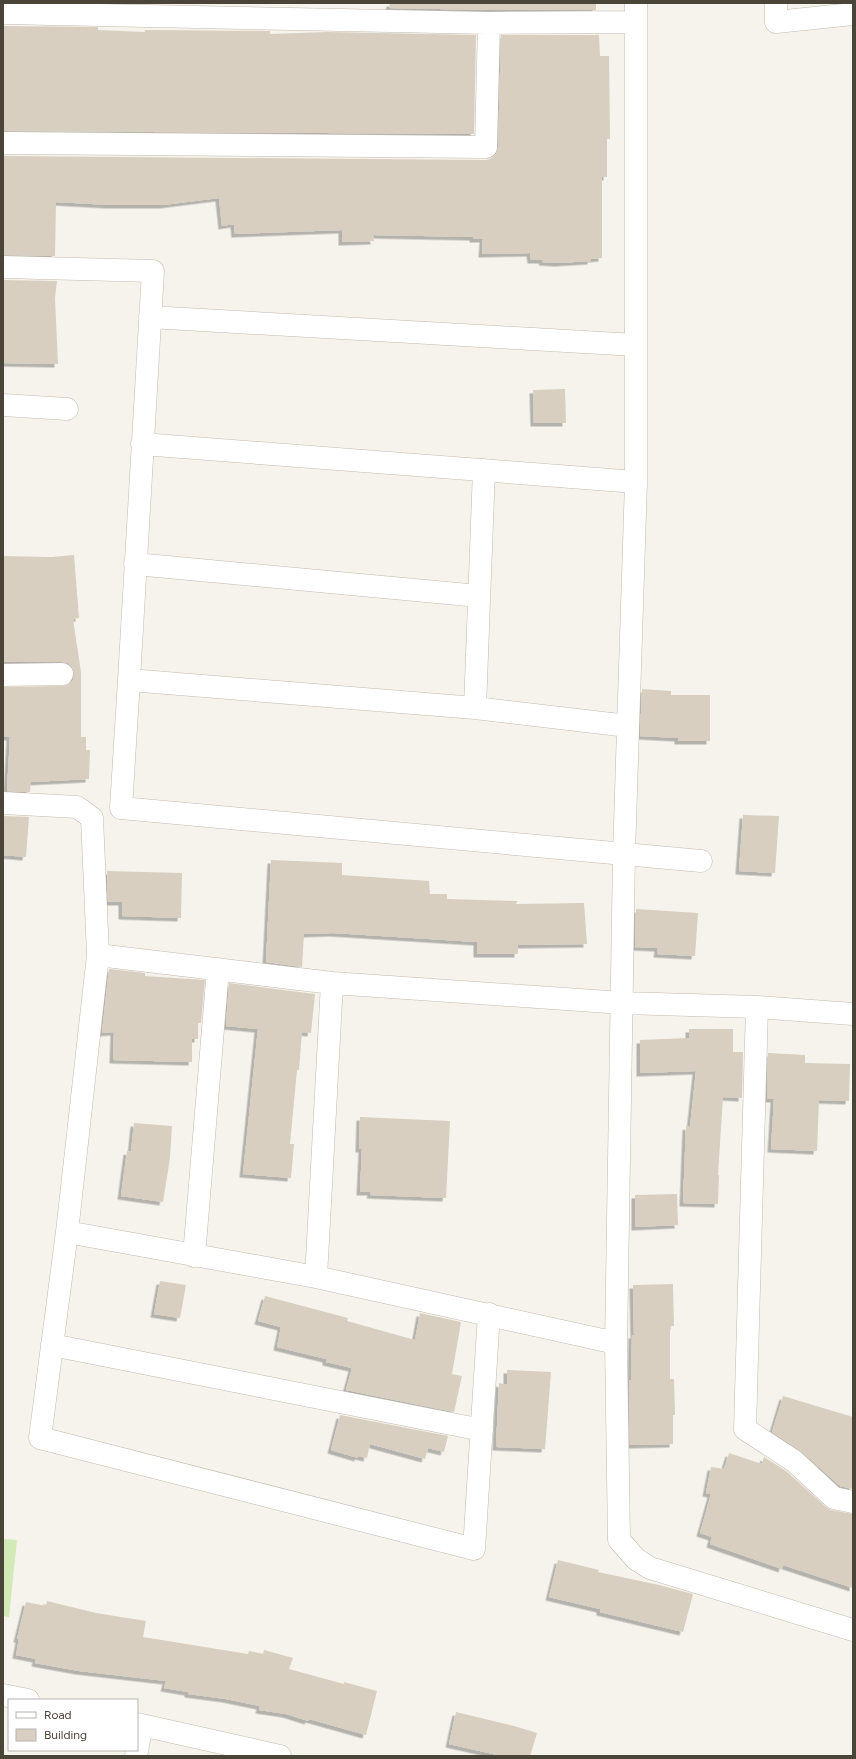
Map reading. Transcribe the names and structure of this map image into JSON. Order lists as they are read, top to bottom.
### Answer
{
  "legend": ["Road", "Building"]
}
